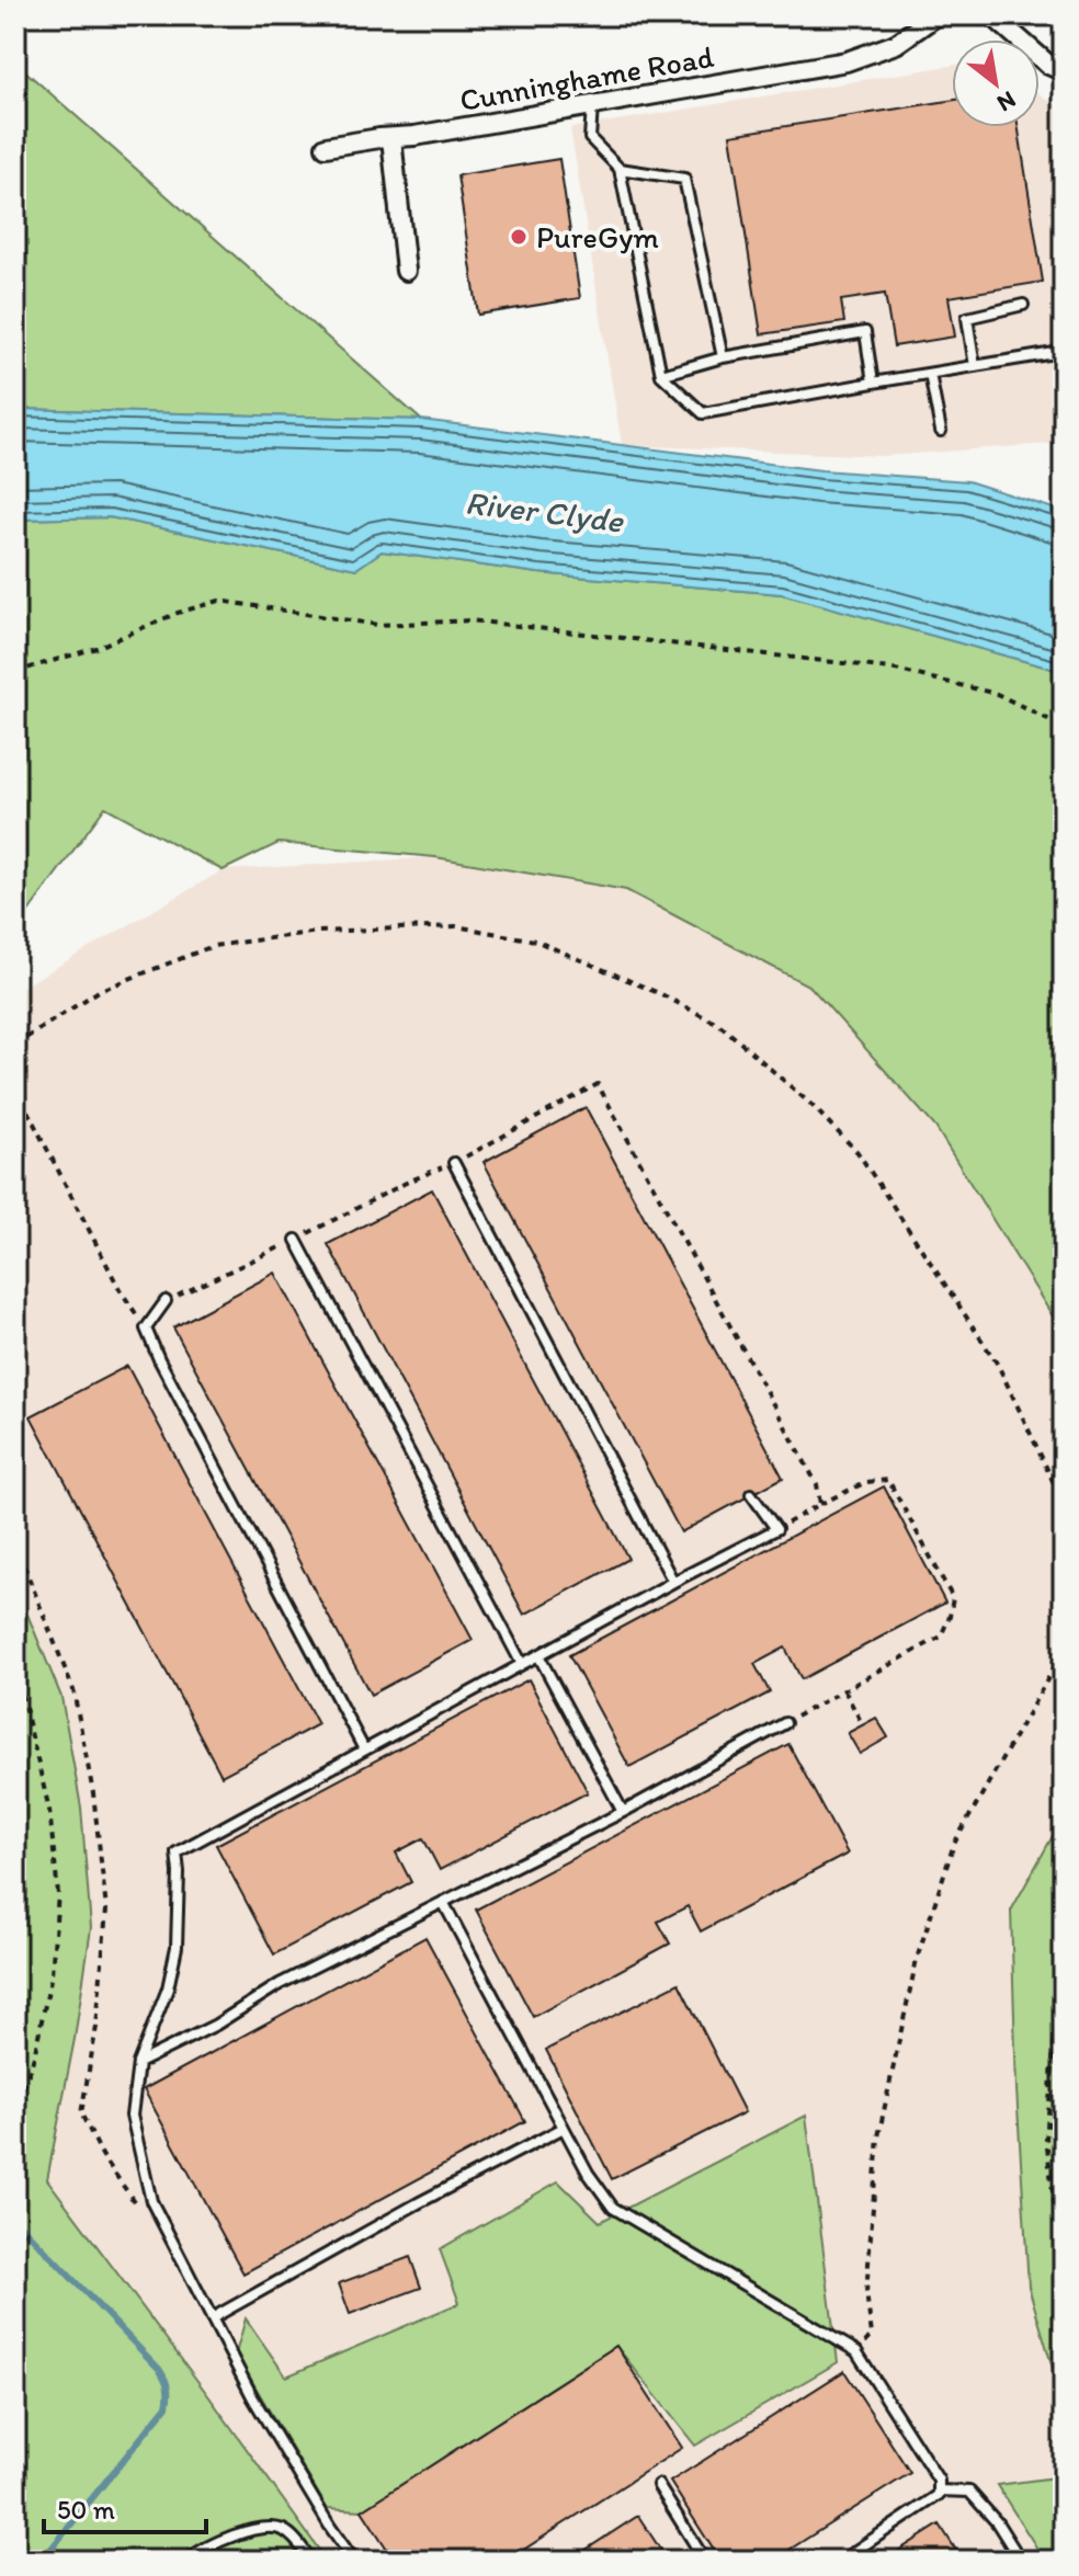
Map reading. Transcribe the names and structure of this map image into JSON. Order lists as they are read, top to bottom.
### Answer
{
  "streets": {
    "street": ["Cunninghame Road"]
  },
  "water": ["River Clyde"],
  "places": ["PureGym"],
  "scale_bar": "50 m",
  "north": "bottom right"
}
